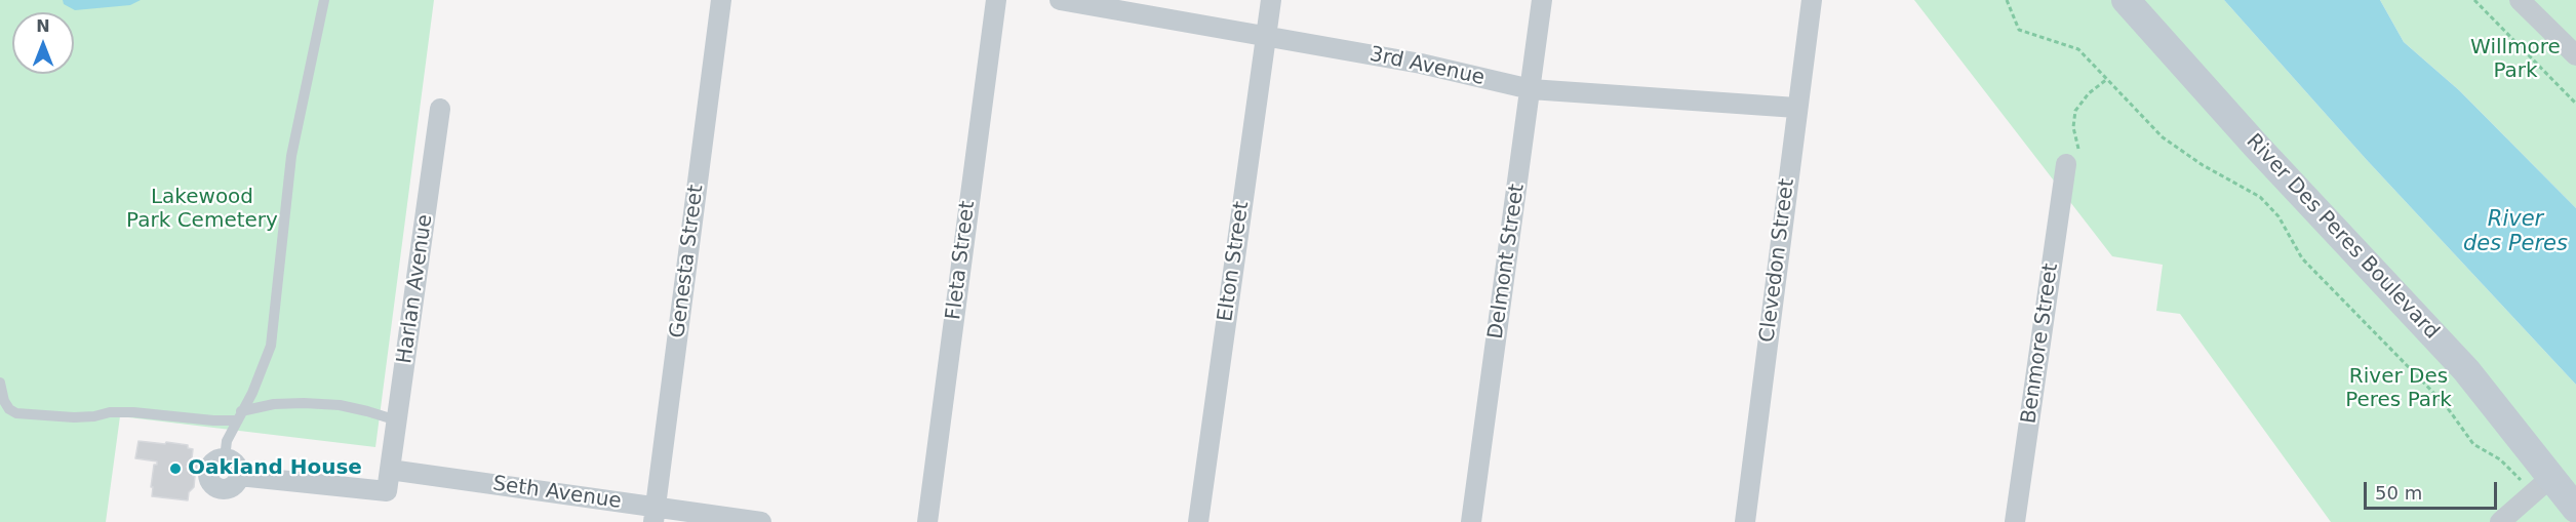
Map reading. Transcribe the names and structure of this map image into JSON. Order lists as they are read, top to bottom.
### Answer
{
  "streets": {
    "main road": ["River Des Peres Boulevard"],
    "street": [
      "3rd Avenue",
      "Fleta Street",
      "Clevedon Street",
      "Genesta Street",
      "Elton Street",
      "Delmont Street",
      "Harlan Avenue",
      "Benmore Street",
      "Seth Avenue"
    ]
  },
  "crossings": [
    ["3rd Avenue", "Clevedon Street"],
    ["3rd Avenue", "Elton Street"],
    ["3rd Avenue", "Delmont Street"],
    ["Genesta Street", "Seth Avenue"],
    ["Harlan Avenue", "Seth Avenue"]
  ],
  "water": ["River des Peres"],
  "parks": ["Willmore Park", "Lakewood Park Cemetery", "River Des Peres Park"],
  "places": ["Oakland House"],
  "scale_bar": "50 m",
  "north": "top"
}
